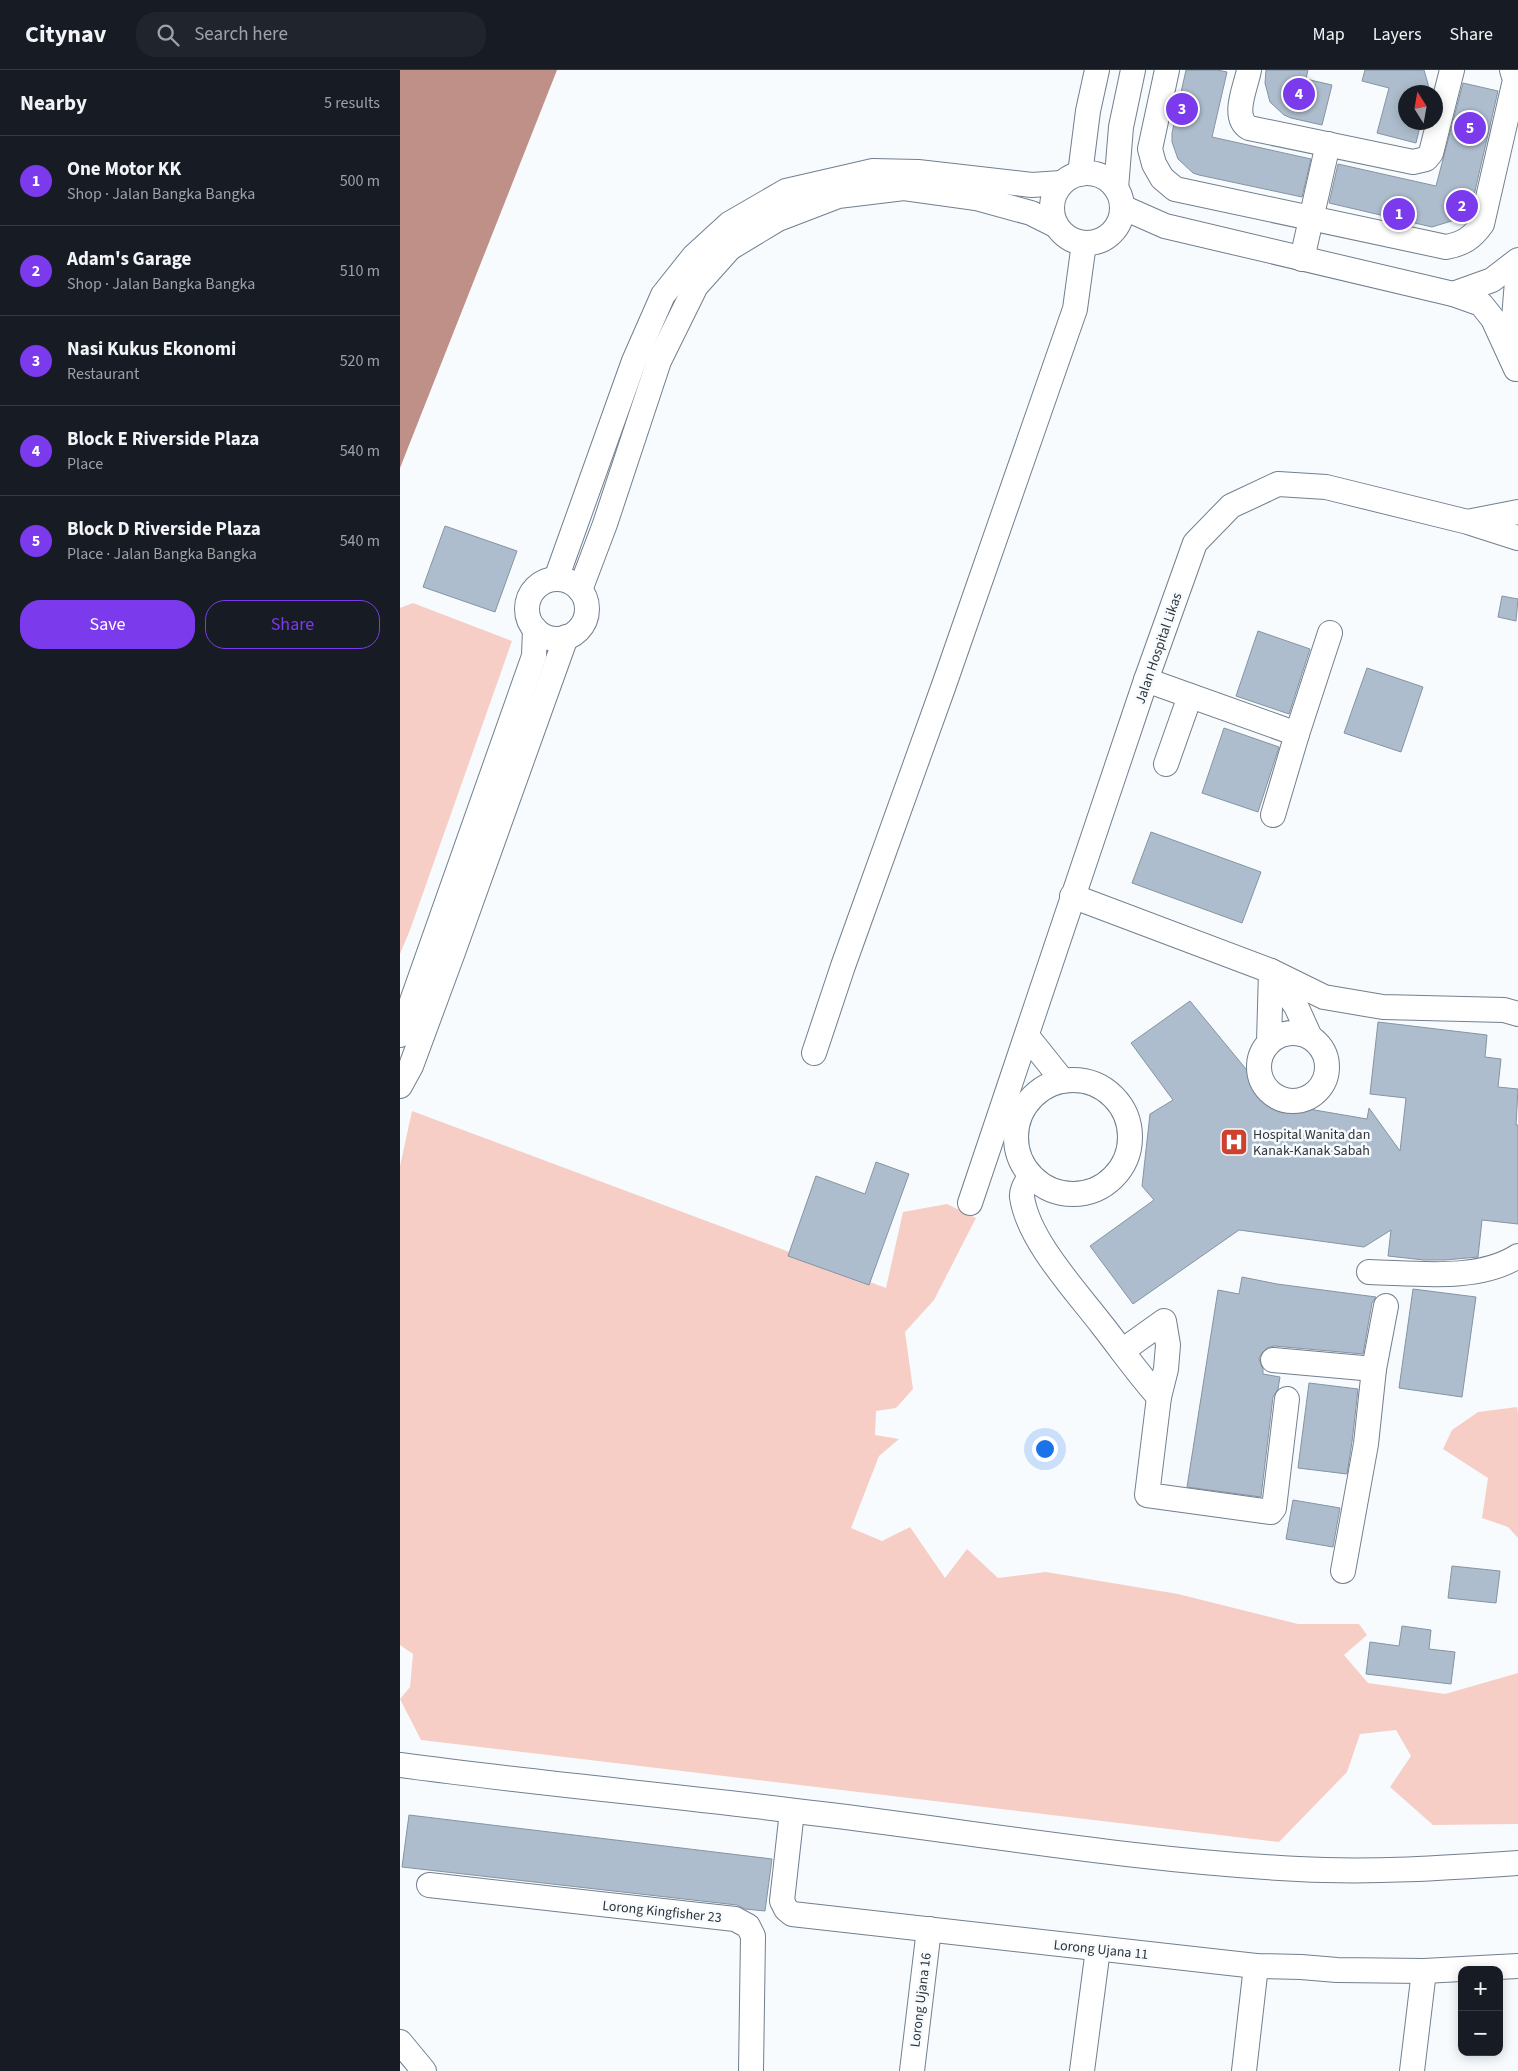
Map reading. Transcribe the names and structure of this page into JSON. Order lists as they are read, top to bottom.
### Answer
{
  "streets": {
    "street": [
      "Jalan Hospital Likas",
      "Lorong Kingfisher 23",
      "Lorong Ujana 11",
      "Lorong Ujana 16"
    ]
  },
  "crossings": [
    ["Lorong Ujana 11", "Lorong Ujana 16"]
  ],
  "places": {
    "hospital": ["Hospital Wanita dan Kanak-Kanak Sabah"]
  },
  "north": "top",
  "page": {
    "header": "Citynav",
    "search": "Search here",
    "nav": ["Map", "Layers", "Share"],
    "heading": ["Nearby", "5 results"],
    "pins": [
      "4",
      "3",
      "5",
      "2",
      "1"
    ],
    "list": [
      {
        "mark": "1",
        "name": "One Motor KK",
        "note": "Shop · Jalan Bangka Bangka",
        "value": "500 m"
      },
      {
        "mark": "2",
        "name": "Adam's Garage",
        "note": "Shop · Jalan Bangka Bangka",
        "value": "510 m"
      },
      {
        "mark": "3",
        "name": "Nasi Kukus Ekonomi",
        "note": "Restaurant",
        "value": "520 m"
      },
      {
        "mark": "4",
        "name": "Block E Riverside Plaza",
        "note": "Place",
        "value": "540 m"
      },
      {
        "mark": "5",
        "name": "Block D Riverside Plaza",
        "note": "Place · Jalan Bangka Bangka",
        "value": "540 m"
      }
    ],
    "buttons": ["Save", "Share"],
    "map_buttons": ["+", "−"]
  }
}
